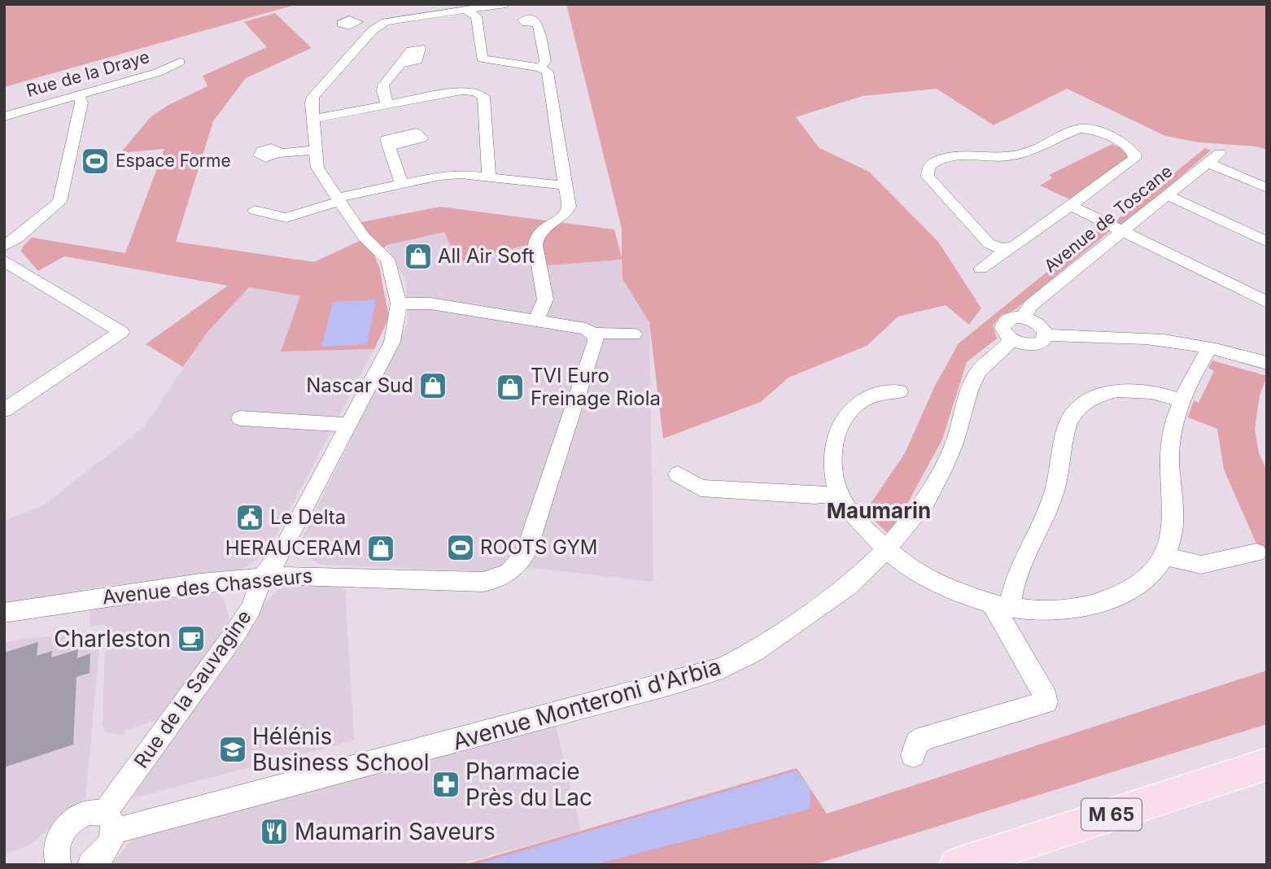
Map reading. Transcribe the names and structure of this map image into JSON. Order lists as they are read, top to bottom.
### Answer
{
  "streets": {
    "main road": ["M 65"],
    "street": [
      "Rue de la Draye",
      "Avenue de Toscane",
      "Avenue des Chasseurs",
      "Rue de la Sauvagine",
      "Avenue Monteroni d'Arbia"
    ]
  },
  "crossings": [
    ["Avenue des Chasseurs", "Rue de la Sauvagine"],
    ["Rue de la Sauvagine", "Avenue Monteroni d'Arbia"]
  ],
  "districts": ["Maumarin"],
  "places": {
    "sports": ["Espace Forme", "ROOTS GYM"],
    "shop": [
      "All Air Soft",
      "Nascar Sud",
      "TVI Euro Freinage Riola",
      "HERAUCERAM"
    ],
    "public building": ["Le Delta"],
    "cafe": ["Charleston"],
    "school or university": ["Hélénis Business School"],
    "pharmacy": ["Pharmacie Près du Lac"],
    "restaurant": ["Maumarin Saveurs"]
  }
}
